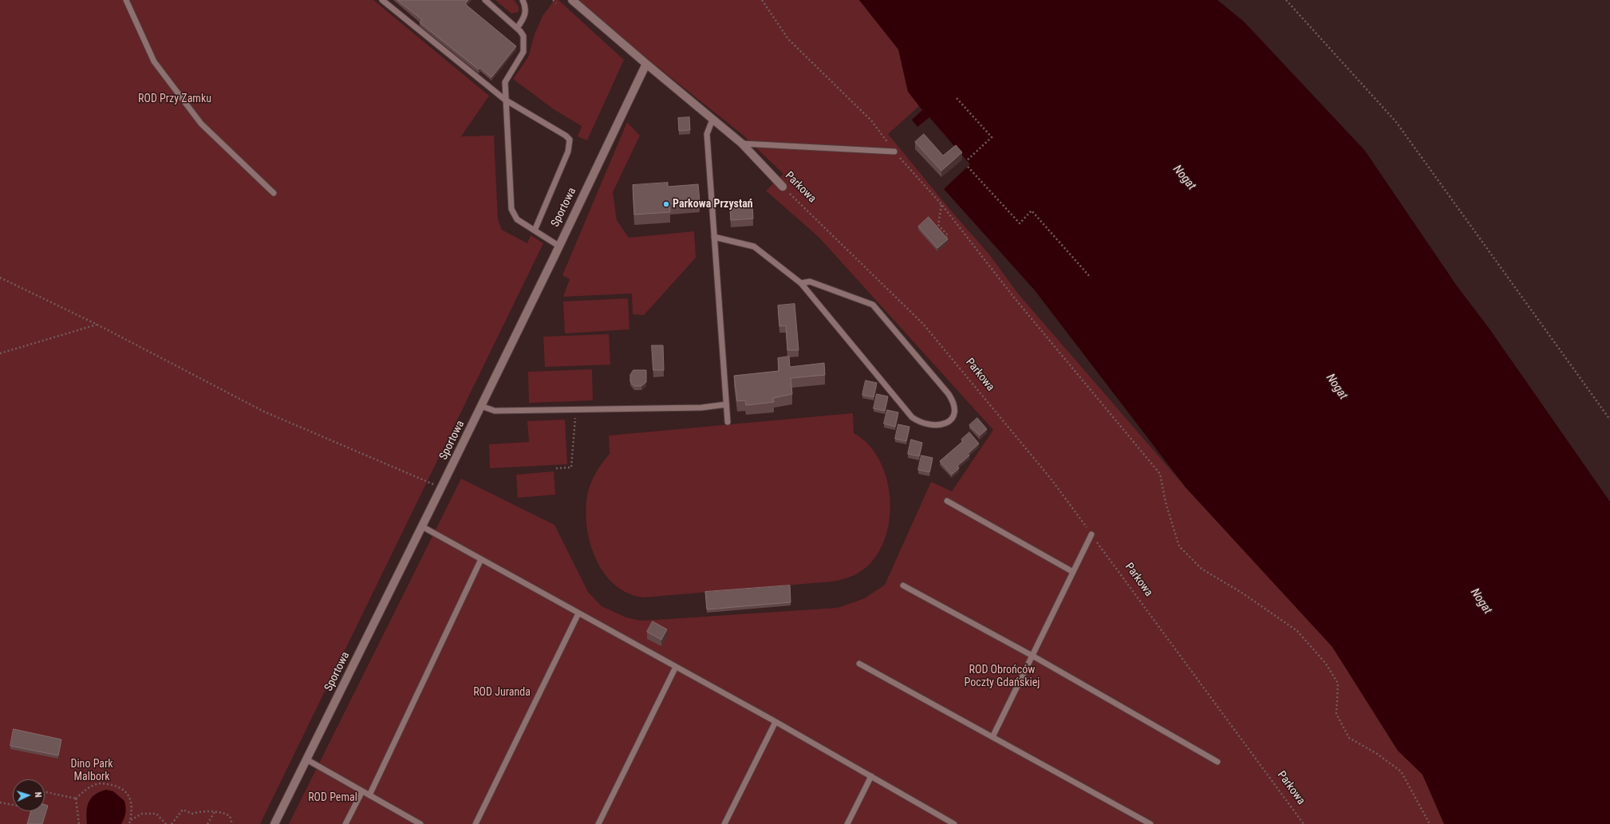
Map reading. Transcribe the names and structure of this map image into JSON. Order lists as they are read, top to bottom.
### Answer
{
  "streets": {
    "street": ["Parkowa", "Sportowa"]
  },
  "crossings": [
    ["Parkowa", "Sportowa"]
  ],
  "water": ["Nogat"],
  "parks": [
    "ROD Przy Zamku",
    "ROD Obrońców Poczty Gdańskiej",
    "ROD Juranda",
    "Dino Park Malbork",
    "ROD Pemal"
  ],
  "places": ["Parkowa Przystań"],
  "north": "right"
}
